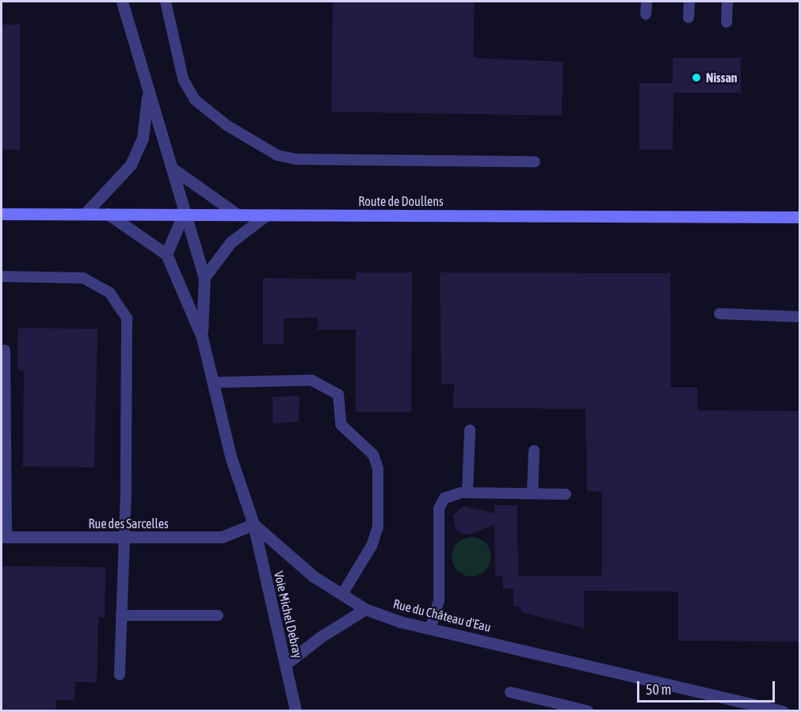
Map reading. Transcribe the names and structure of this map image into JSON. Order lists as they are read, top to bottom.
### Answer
{
  "streets": {
    "street": [
      "Route de Doullens",
      "Rue des Sarcelles",
      "Voie Michel Debray",
      "Rue du Château d'Eau"
    ]
  },
  "crossings": [
    ["Rue des Sarcelles", "Voie Michel Debray"],
    ["Rue des Sarcelles", "Rue du Château d'Eau"],
    ["Voie Michel Debray", "Rue du Château d'Eau"]
  ],
  "places": ["Nissan"],
  "scale_bar": "50 m"
}
